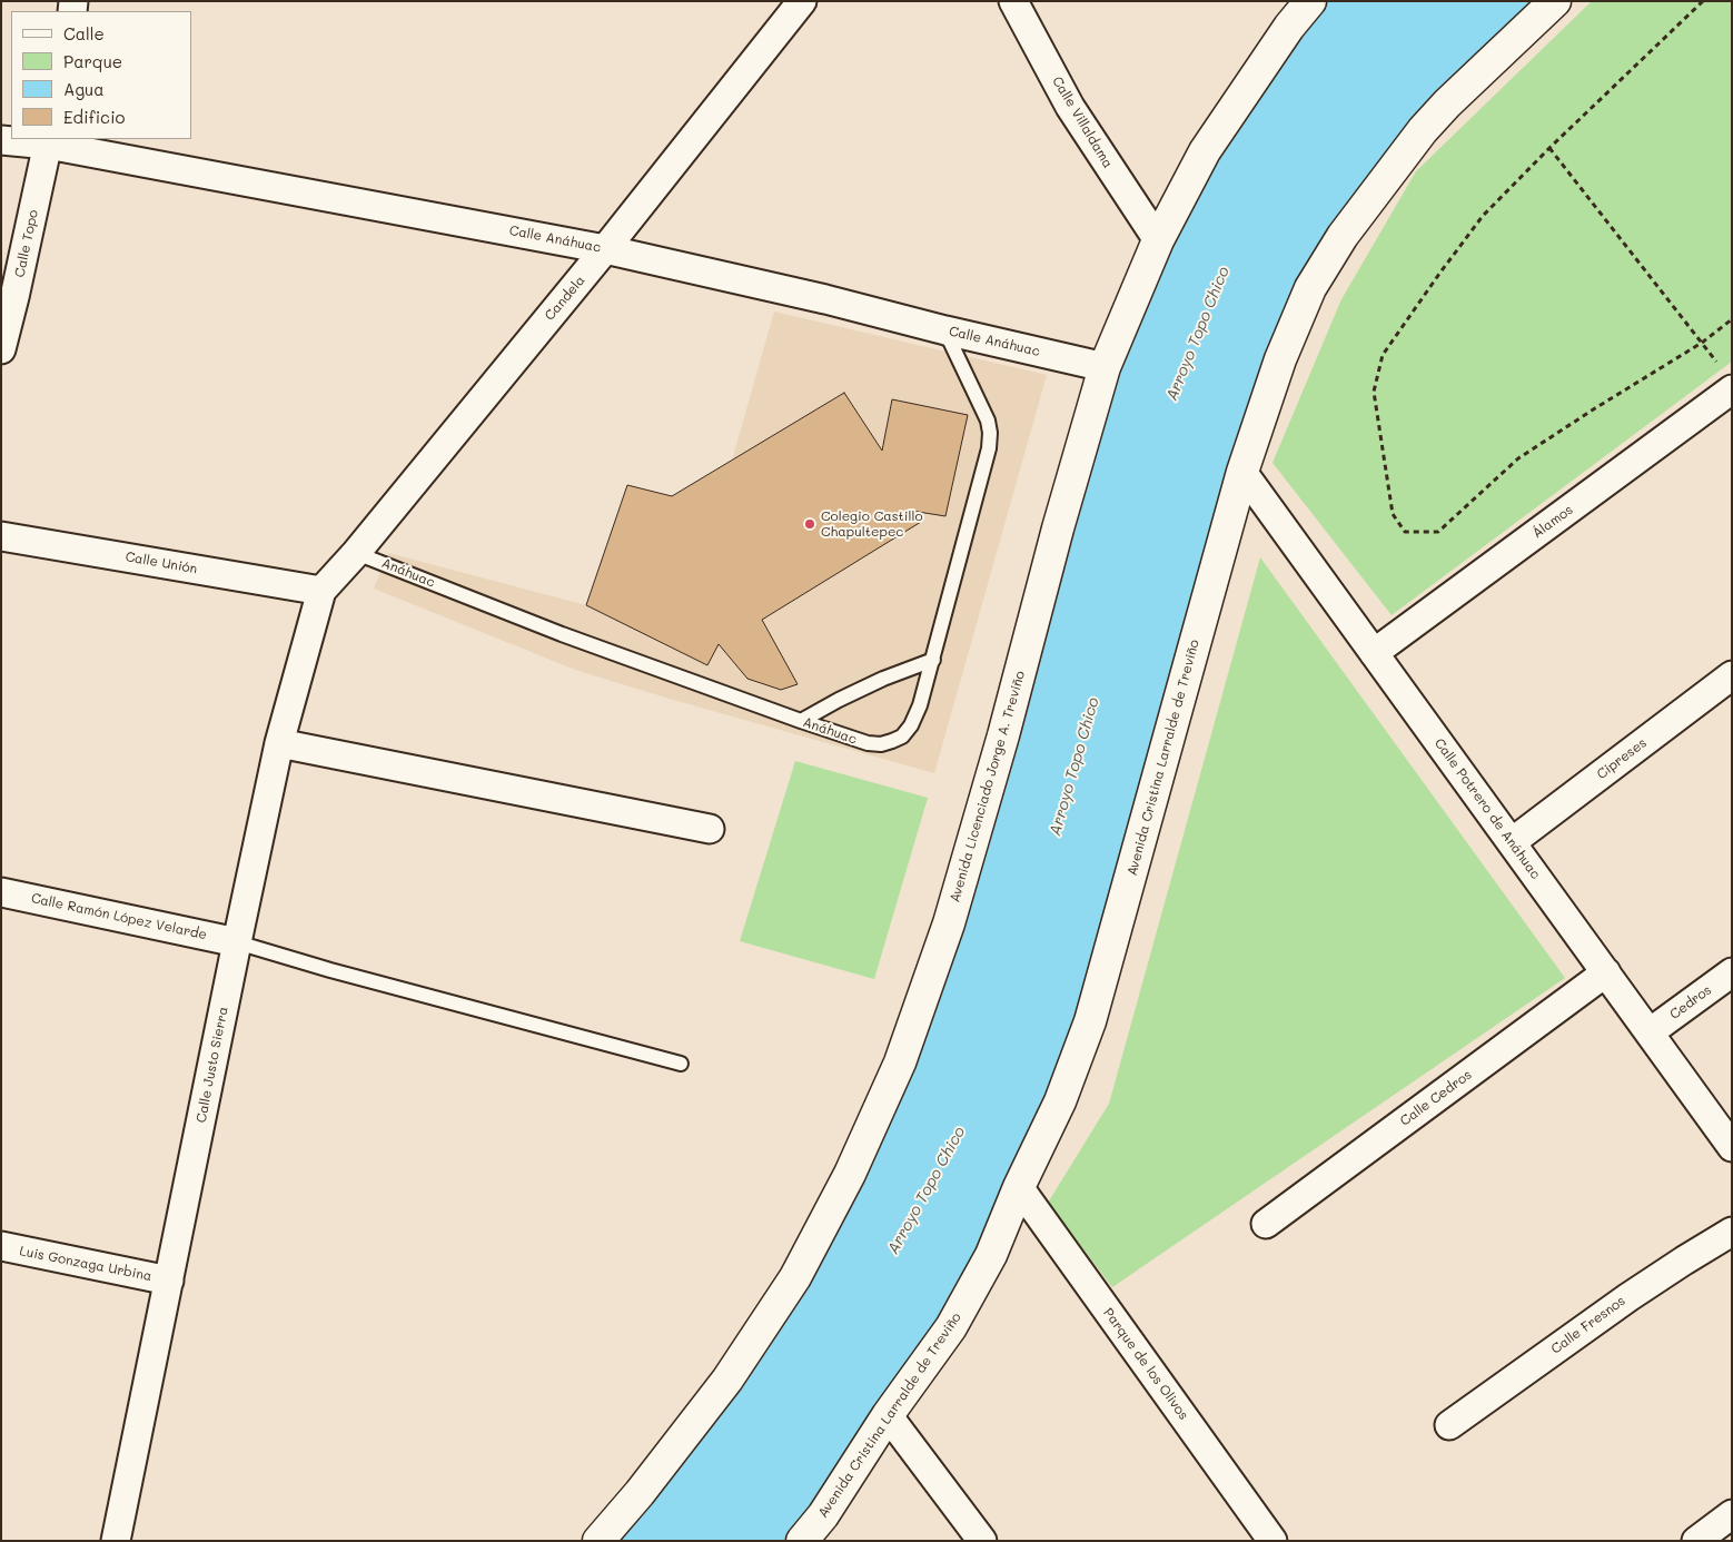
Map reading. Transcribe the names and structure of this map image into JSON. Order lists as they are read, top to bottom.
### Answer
{
  "streets": {
    "main road": ["Avenida Cristina Larralde de Treviño", "Avenida Licenciado Jorge A. Treviño"],
    "street": [
      "Calle Villaldama",
      "Calle Anáhuac",
      "Calle Topo",
      "Candela",
      "Álamos",
      "Calle Unión",
      "Cipreses",
      "Calle Potrero de Anáhuac",
      "Calle Ramón López Velarde",
      "Cedros",
      "Calle Justo Sierra",
      "Calle Cedros",
      "Luis Gonzaga Urbina",
      "Calle Fresnos",
      "Parque de los Olivos"
    ],
    "lane": ["Anáhuac"]
  },
  "crossings": [
    ["Calle Villaldama", "Avenida Licenciado Jorge A. Treviño"],
    ["Calle Anáhuac", "Calle Topo"],
    ["Calle Anáhuac", "Candela"],
    ["Calle Anáhuac", "Anáhuac"],
    ["Calle Anáhuac", "Avenida Licenciado Jorge A. Treviño"],
    ["Candela", "Calle Unión"],
    ["Candela", "Anáhuac"],
    ["Candela", "Calle Justo Sierra"],
    ["Álamos", "Calle Potrero de Anáhuac"],
    ["Calle Unión", "Calle Justo Sierra"],
    ["Avenida Cristina Larralde de Treviño", "Calle Potrero de Anáhuac"],
    ["Avenida Cristina Larralde de Treviño", "Parque de los Olivos"],
    ["Cipreses", "Calle Potrero de Anáhuac"],
    ["Calle Potrero de Anáhuac", "Cedros"],
    ["Calle Potrero de Anáhuac", "Calle Cedros"],
    ["Calle Ramón López Velarde", "Calle Justo Sierra"],
    ["Calle Justo Sierra", "Luis Gonzaga Urbina"]
  ],
  "water": ["Arroyo Topo Chico"],
  "places": ["Colegio Castillo Chapultepec"],
  "legend": [
    "Calle",
    "Parque",
    "Agua",
    "Edificio"
  ]
}
